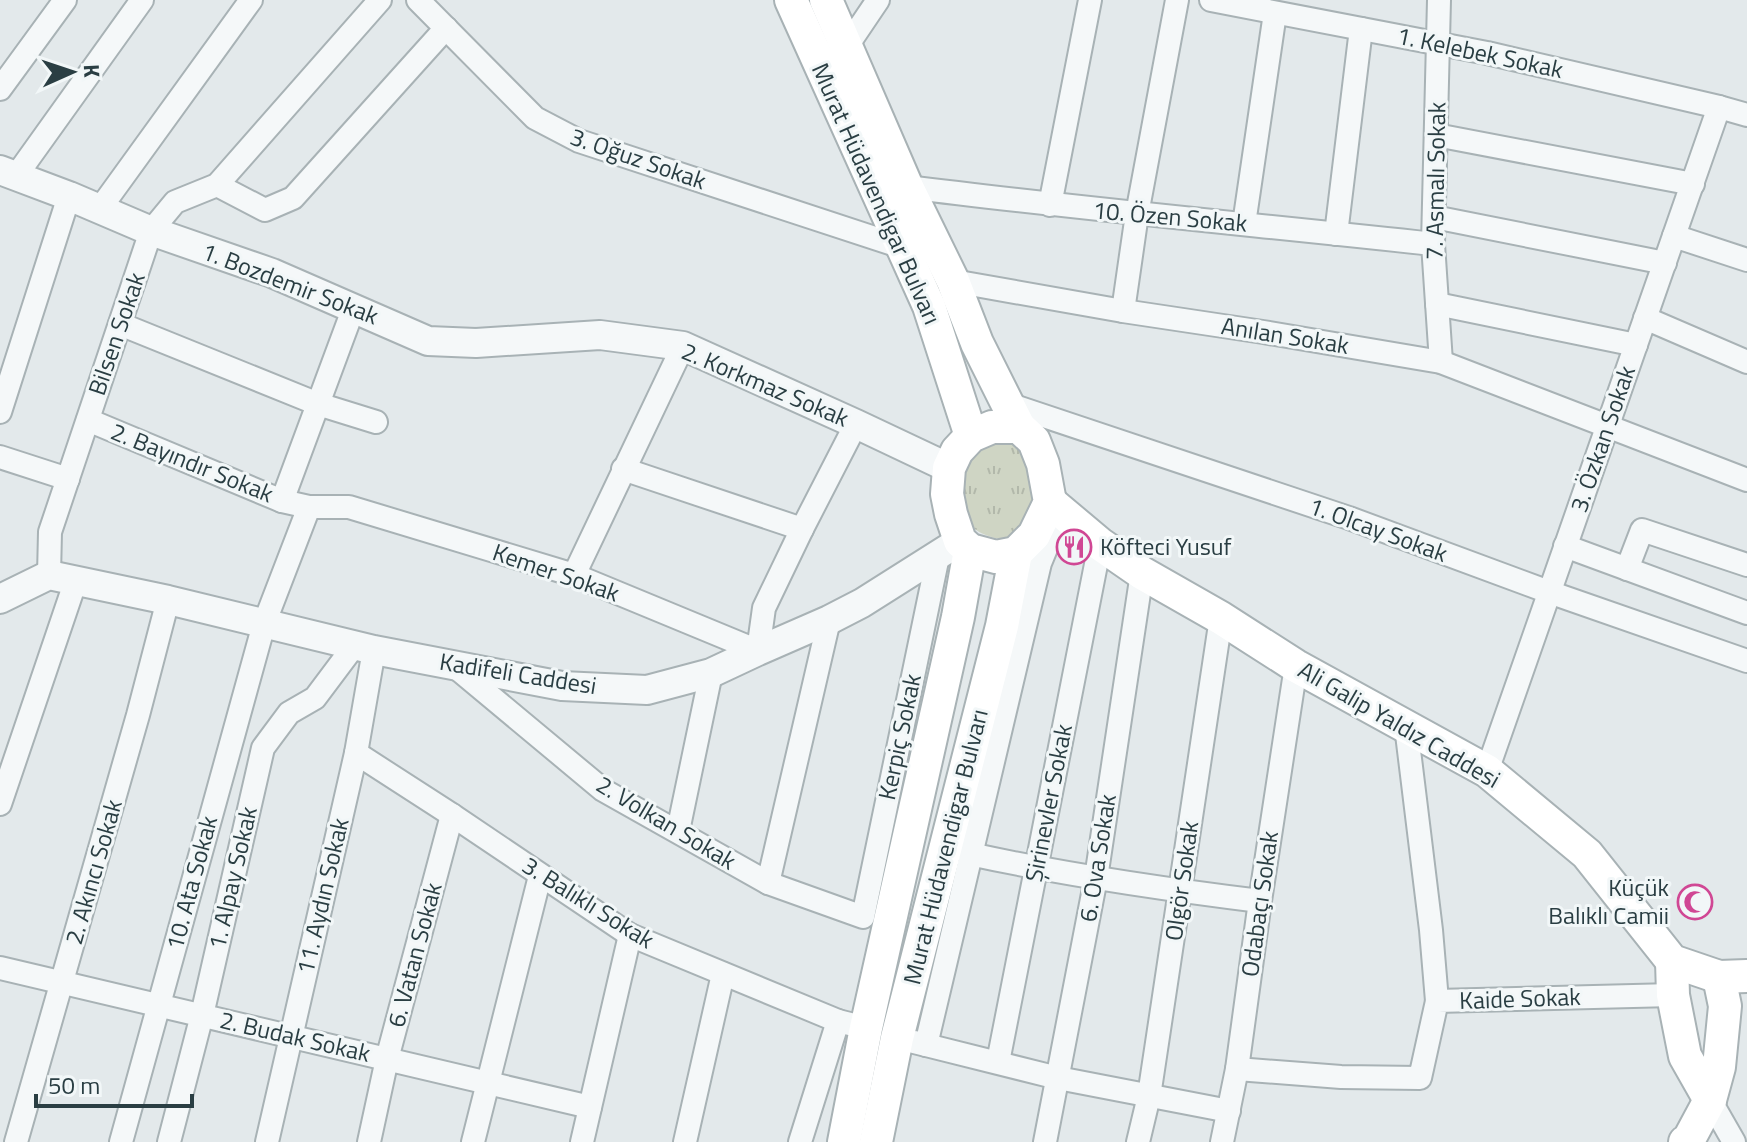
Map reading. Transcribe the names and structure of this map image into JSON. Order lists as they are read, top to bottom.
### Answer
{
  "streets": {
    "main road": ["Murat Hüdavendigar Bulvarı", "Ali Galip Yaldız Caddesi"],
    "street": [
      "1. Kelebek Sokak",
      "3. Oğuz Sokak",
      "7. Asmalı Sokak",
      "10. Özen Sokak",
      "1. Bozdemir Sokak",
      "Bilsen Sokak",
      "Anılan Sokak",
      "2. Korkmaz Sokak",
      "3. Özkan Sokak",
      "2. Bayındır Sokak",
      "1. Olcay Sokak",
      "Kemer Sokak",
      "Kadifeli Caddesi",
      "Kerpiç Sokak",
      "Şirinevler Sokak",
      "2. Volkan Sokak",
      "6. Ova Sokak",
      "2. Akıncı Sokak",
      "1. Alpay Sokak",
      "Olgör Sokak",
      "10. Ata Sokak",
      "11. Aydın Sokak",
      "3. Balıklı Sokak",
      "Odabaçı Sokak",
      "6. Vatan Sokak",
      "Kaide Sokak",
      "2. Budak Sokak"
    ]
  },
  "crossings": [
    ["1. Kelebek Sokak", "7. Asmalı Sokak"],
    ["1. Kelebek Sokak", "3. Özkan Sokak"],
    ["3. Oğuz Sokak", "Murat Hüdavendigar Bulvarı"],
    ["7. Asmalı Sokak", "10. Özen Sokak"],
    ["7. Asmalı Sokak", "Anılan Sokak"],
    ["Murat Hüdavendigar Bulvarı", "10. Özen Sokak"],
    ["Murat Hüdavendigar Bulvarı", "Anılan Sokak"],
    ["Murat Hüdavendigar Bulvarı", "2. Korkmaz Sokak"],
    ["Murat Hüdavendigar Bulvarı", "1. Olcay Sokak"],
    ["Murat Hüdavendigar Bulvarı", "Kadifeli Caddesi"],
    ["Murat Hüdavendigar Bulvarı", "Ali Galip Yaldız Caddesi"],
    ["Murat Hüdavendigar Bulvarı", "Kerpiç Sokak"],
    ["Murat Hüdavendigar Bulvarı", "3. Balıklı Sokak"],
    ["1. Bozdemir Sokak", "Bilsen Sokak"],
    ["1. Bozdemir Sokak", "2. Korkmaz Sokak"],
    ["1. Bozdemir Sokak", "2. Bayındır Sokak"],
    ["Bilsen Sokak", "2. Bayındır Sokak"],
    ["Bilsen Sokak", "Kadifeli Caddesi"],
    ["Anılan Sokak", "3. Özkan Sokak"],
    ["2. Korkmaz Sokak", "1. Olcay Sokak"],
    ["2. Korkmaz Sokak", "Kadifeli Caddesi"],
    ["2. Korkmaz Sokak", "Ali Galip Yaldız Caddesi"],
    ["2. Korkmaz Sokak", "Kerpiç Sokak"],
    ["3. Özkan Sokak", "1. Olcay Sokak"],
    ["3. Özkan Sokak", "Ali Galip Yaldız Caddesi"],
    ["2. Bayındır Sokak", "Kemer Sokak"],
    ["1. Olcay Sokak", "Kadifeli Caddesi"],
    ["1. Olcay Sokak", "Ali Galip Yaldız Caddesi"],
    ["1. Olcay Sokak", "Kerpiç Sokak"],
    ["Kemer Sokak", "Kadifeli Caddesi"],
    ["Kemer Sokak", "10. Ata Sokak"],
    ["Kadifeli Caddesi", "Ali Galip Yaldız Caddesi"],
    ["Kadifeli Caddesi", "Kerpiç Sokak"],
    ["Kadifeli Caddesi", "2. Volkan Sokak"],
    ["Kadifeli Caddesi", "2. Akıncı Sokak"],
    ["Kadifeli Caddesi", "1. Alpay Sokak"],
    ["Kadifeli Caddesi", "10. Ata Sokak"],
    ["Kadifeli Caddesi", "11. Aydın Sokak"],
    ["Ali Galip Yaldız Caddesi", "Kerpiç Sokak"],
    ["Ali Galip Yaldız Caddesi", "Şirinevler Sokak"],
    ["Ali Galip Yaldız Caddesi", "6. Ova Sokak"],
    ["Ali Galip Yaldız Caddesi", "Olgör Sokak"],
    ["Ali Galip Yaldız Caddesi", "Odabaçı Sokak"],
    ["Kerpiç Sokak", "2. Volkan Sokak"],
    ["2. Akıncı Sokak", "2. Budak Sokak"],
    ["1. Alpay Sokak", "11. Aydın Sokak"],
    ["1. Alpay Sokak", "2. Budak Sokak"],
    ["10. Ata Sokak", "2. Budak Sokak"],
    ["11. Aydın Sokak", "3. Balıklı Sokak"],
    ["11. Aydın Sokak", "2. Budak Sokak"],
    ["3. Balıklı Sokak", "6. Vatan Sokak"],
    ["Odabaçı Sokak", "Kaide Sokak"],
    ["6. Vatan Sokak", "2. Budak Sokak"]
  ],
  "places": {
    "restaurant": ["Köfteci Yusuf"],
    "mosque": ["Küçük Balıklı Camii"]
  },
  "scale_bar": "50 m",
  "north": "right"
}
